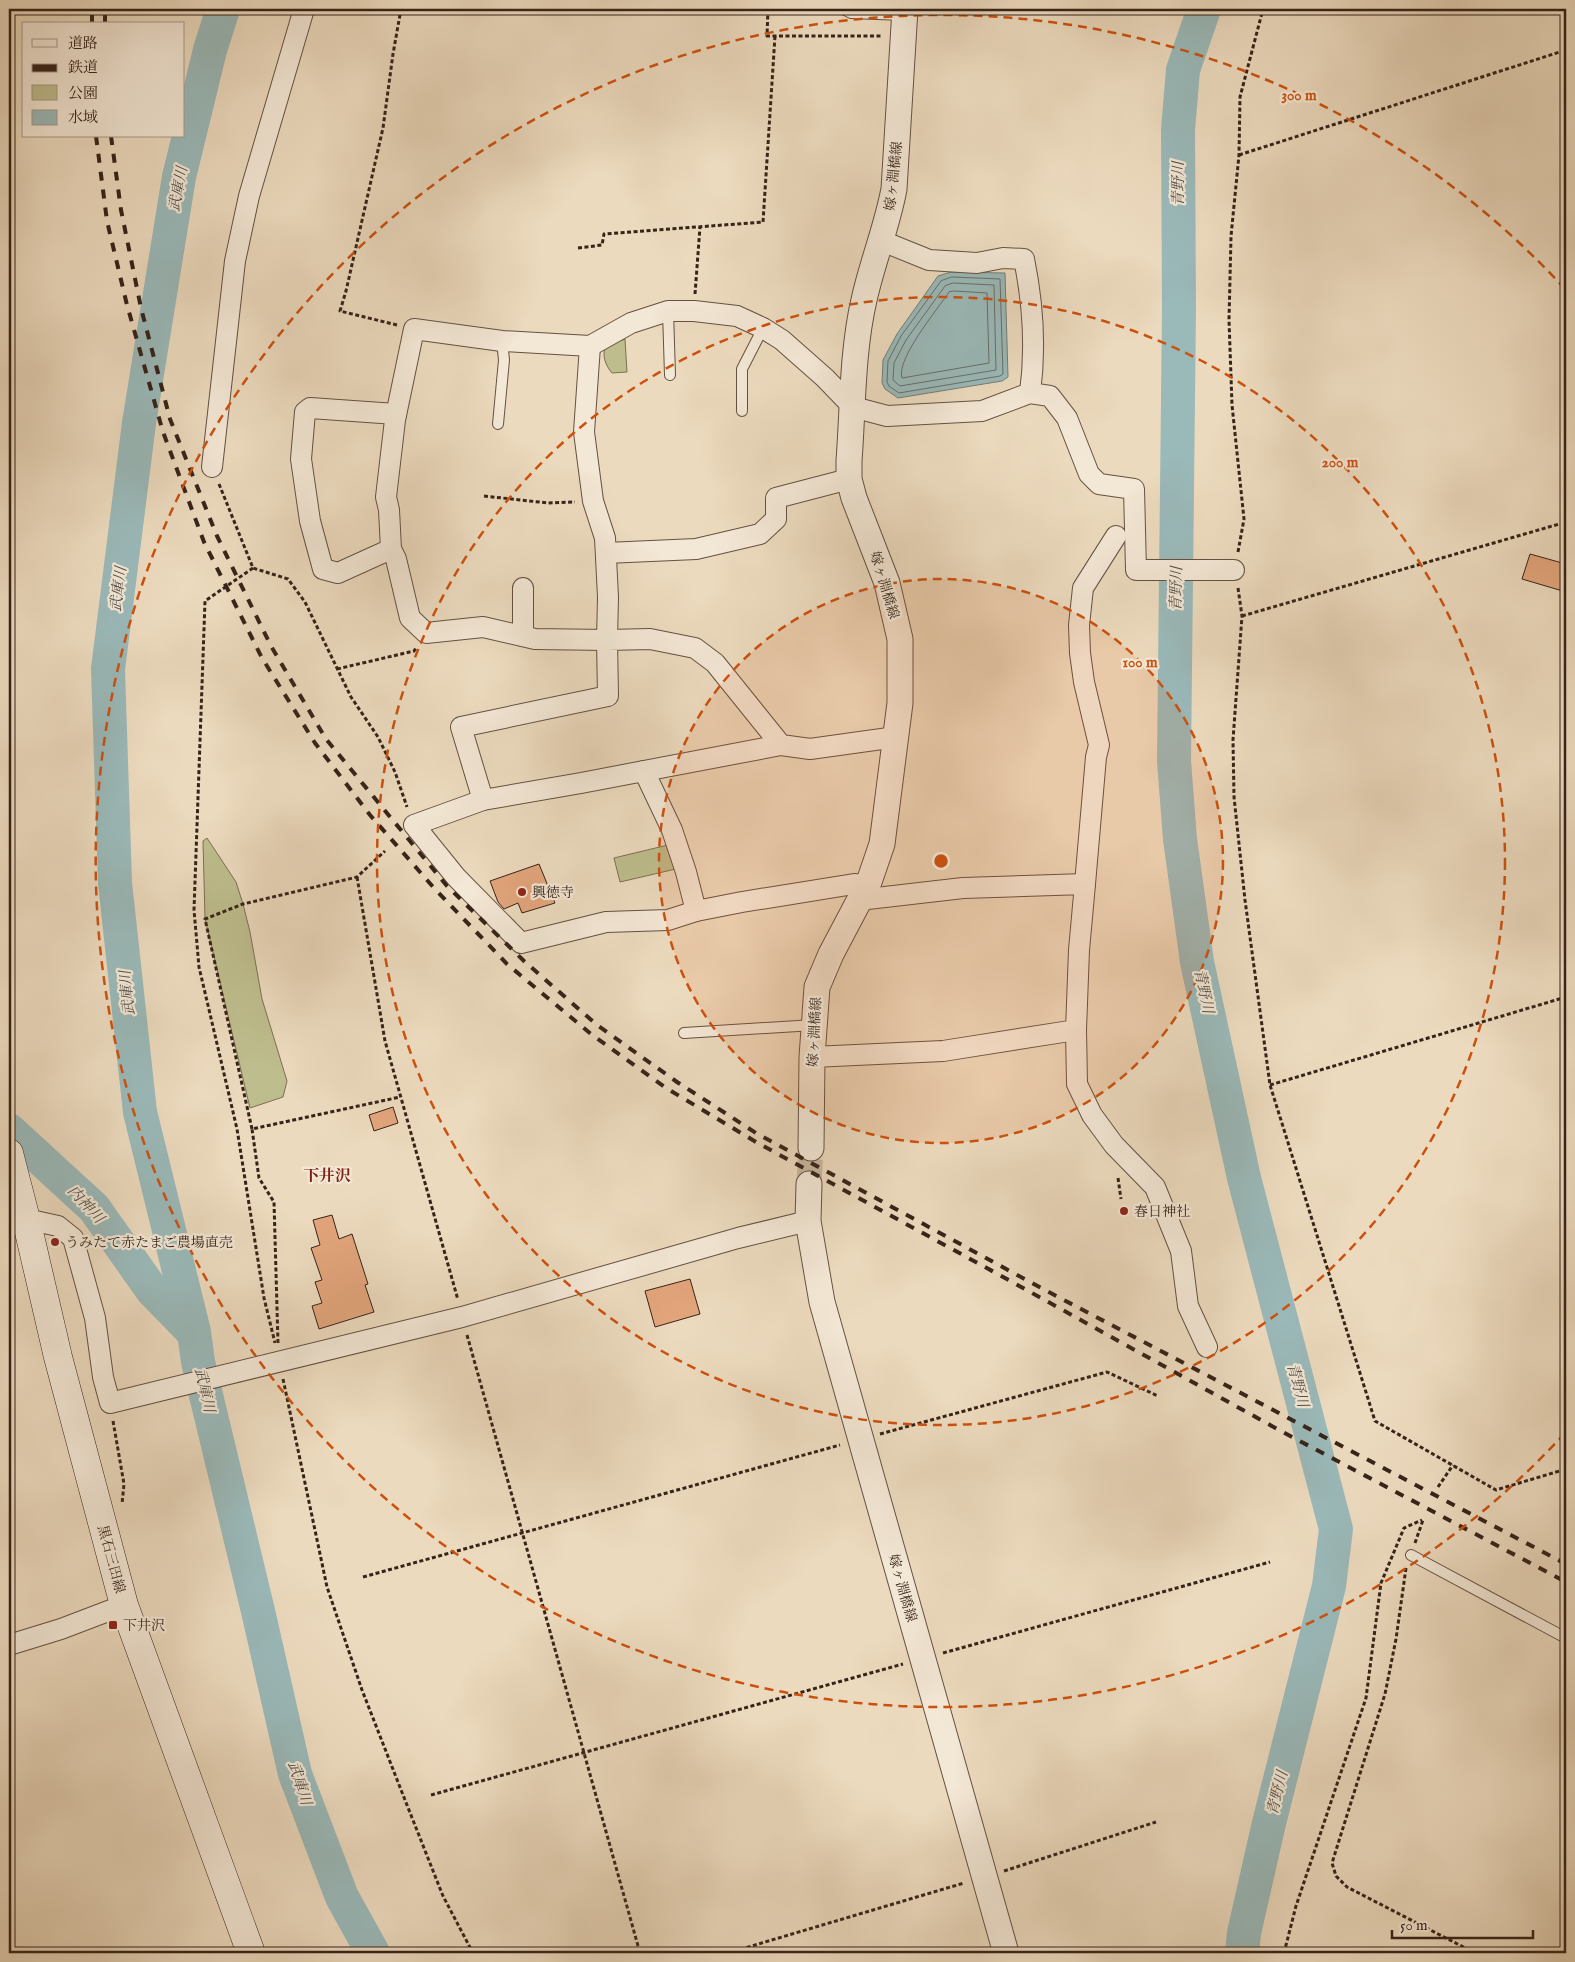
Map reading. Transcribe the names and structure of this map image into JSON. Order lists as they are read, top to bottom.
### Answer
{
  "streets": {
    "main road": ["黒石三田線"],
    "street": ["嫁ヶ淵橋線"]
  },
  "districts": ["下井沢"],
  "water": ["青野川", "武庫川", "内神川"],
  "places": {
    "other": ["興徳寺", "春日神社", "うみたて赤たまご農場直売"],
    "transit": ["下井沢"]
  },
  "legend": [
    "道路",
    "鉄道",
    "公園",
    "水域"
  ],
  "scale_bar": "50 m",
  "rings": ["300 m", "200 m", "100 m"]
}
